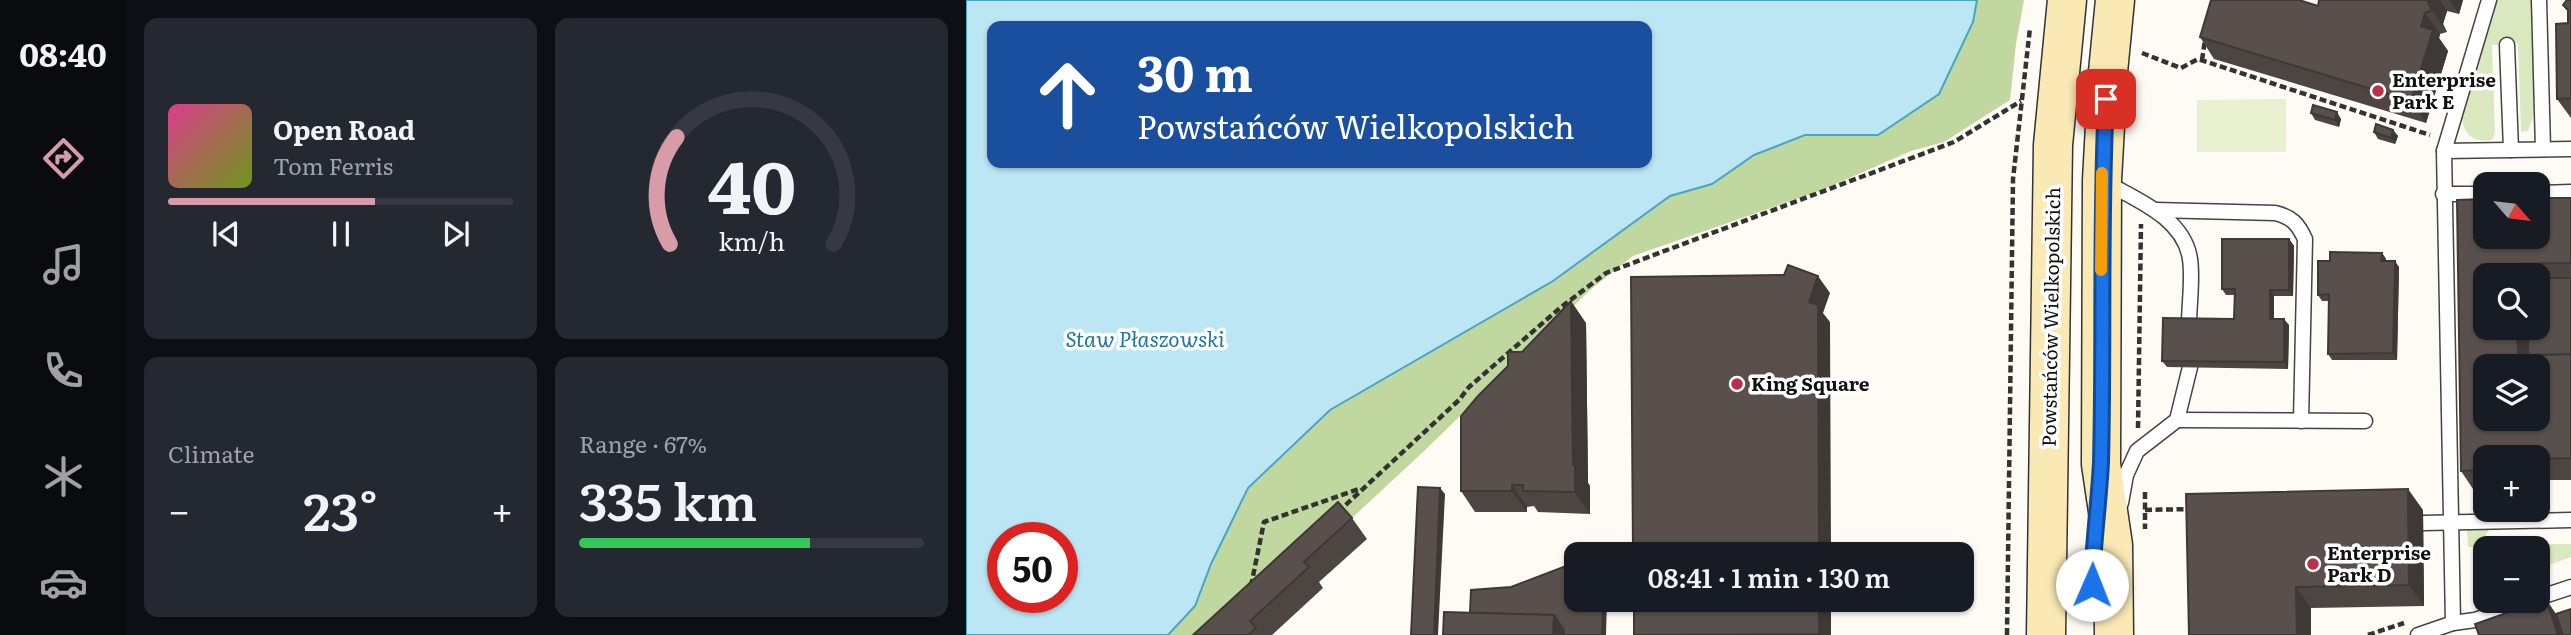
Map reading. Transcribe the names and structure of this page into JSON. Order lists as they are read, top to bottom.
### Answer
{
  "streets": {
    "main road": ["Powstańców Wielkopolskich"]
  },
  "water": ["Staw Płaszowski"],
  "places": ["Enterprise Park E", "King Square", "Enterprise Park D"],
  "north": "bottom right",
  "page": {
    "tabs": "08:40",
    "turn": ["30 m", "Powstańców Wielkopolskich"],
    "song": ["Open Road", "Tom Ferris"],
    "map_buttons": ["+", "−"],
    "tile": [
      "Climate",
      ["Range · 67%", "335 km"]
    ],
    "heat": ["−", "23°", "+"],
    "limit": "50",
    "trip": "08:41 · 1 min · 130 m",
    "gauge": ["40", "km/h"]
  }
}
